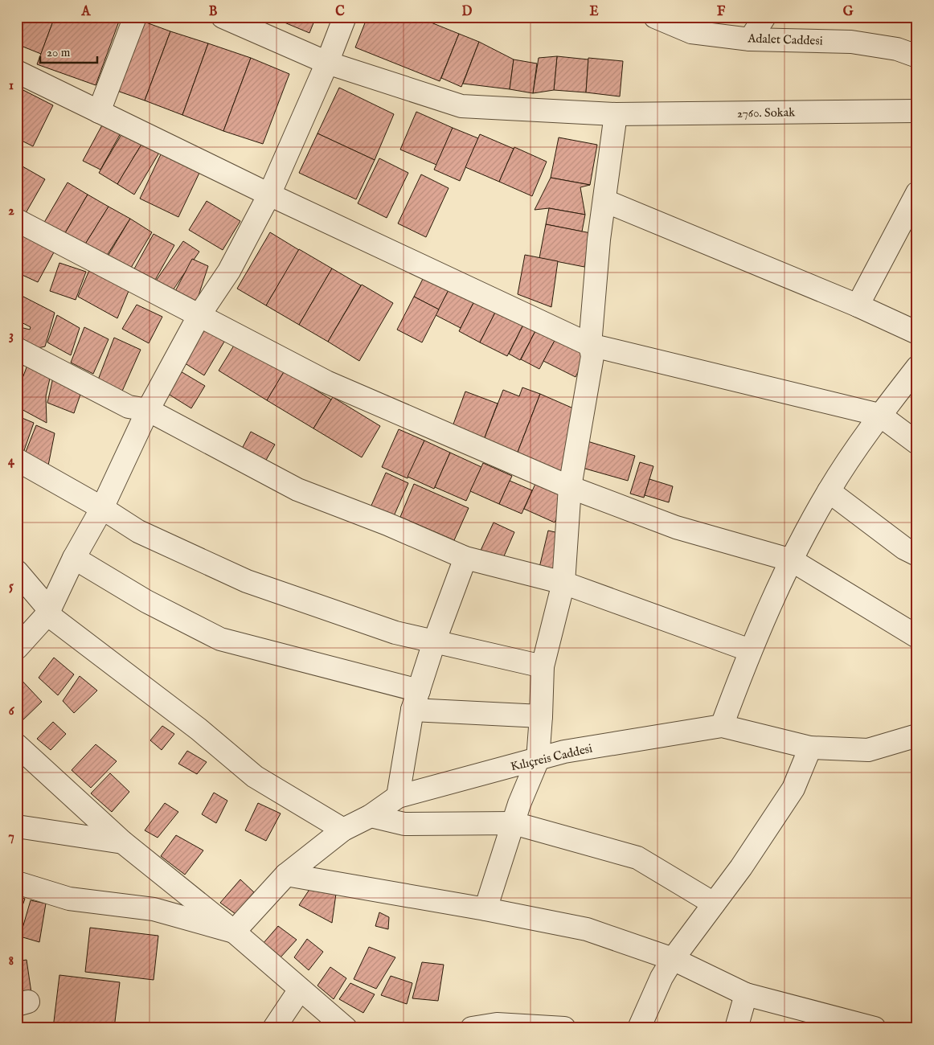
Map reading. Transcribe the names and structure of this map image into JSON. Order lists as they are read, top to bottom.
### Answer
{
  "streets": {
    "street": ["Adalet Caddesi", "2760. Sokak", "Kılıçreis Caddesi"]
  },
  "scale_bar": "20 m",
  "grid": {
    "columns": [
      "A",
      "B",
      "C",
      "D",
      "E",
      "F",
      "G"
    ],
    "rows": [
      "1",
      "2",
      "3",
      "4",
      "5",
      "6",
      "7",
      "8"
    ]
  }
}
